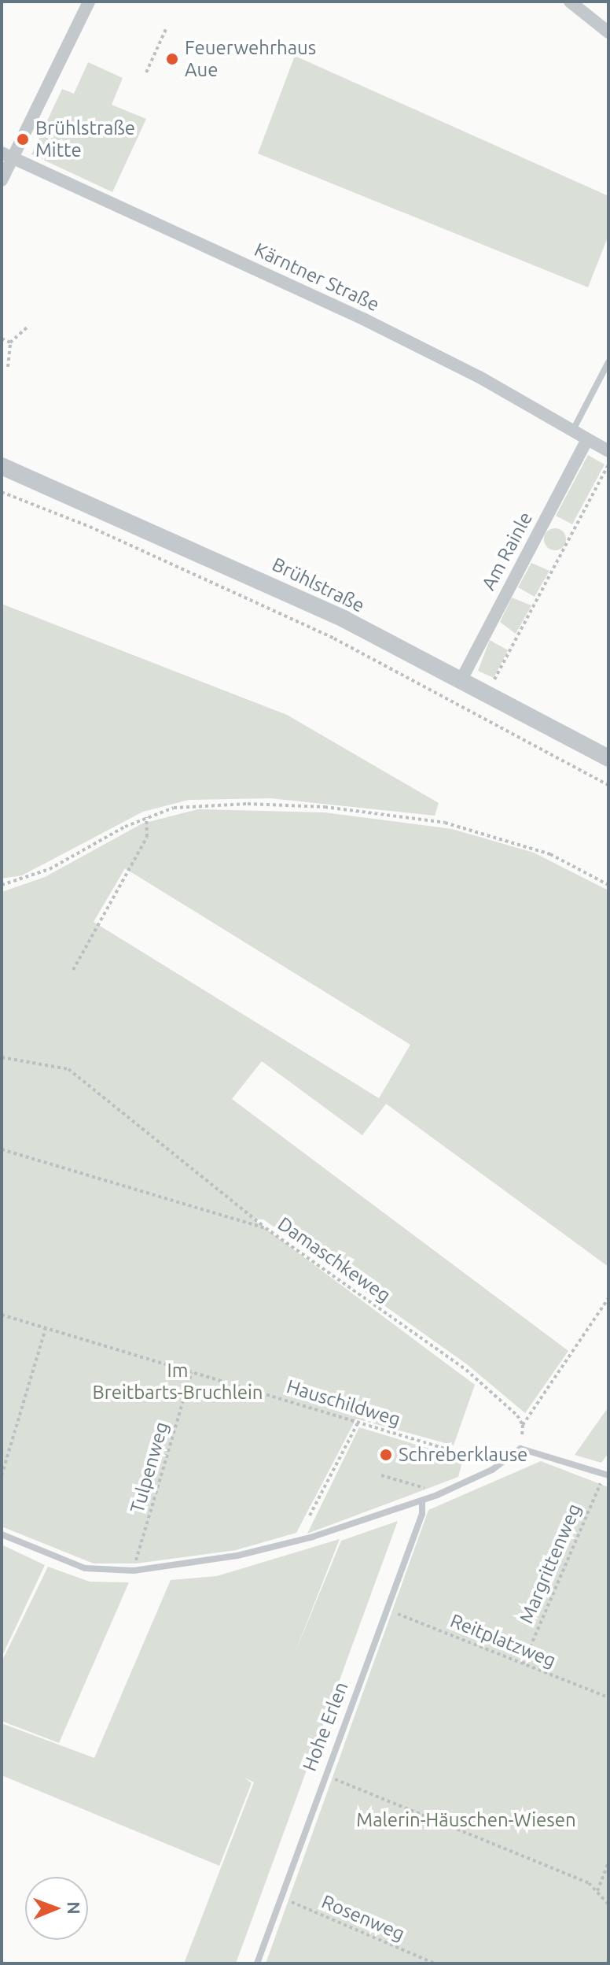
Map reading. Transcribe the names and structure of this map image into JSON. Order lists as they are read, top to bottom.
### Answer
{
  "streets": {
    "street": ["Kärntner Straße", "Am Rainle", "Brühlstraße"],
    "lane": ["Hohe Erlen"],
    "path": [
      "Damaschkeweg",
      "Hauschildweg",
      "Tulpenweg",
      "Margrittenweg",
      "Reitplatzweg",
      "Rosenweg"
    ]
  },
  "crossings": [
    ["Kärntner Straße", "Am Rainle"],
    ["Am Rainle", "Brühlstraße"],
    ["Hauschildweg", "Tulpenweg"],
    ["Margrittenweg", "Reitplatzweg"],
    ["Reitplatzweg", "Hohe Erlen"],
    ["Hohe Erlen", "Rosenweg"]
  ],
  "parks": ["Im Breitbarts-Bruchlein", "Malerin-Häuschen-Wiesen"],
  "places": ["Feuerwehrhaus Aue", "Brühlstraße Mitte", "Schreberklause"],
  "north": "right"
}
